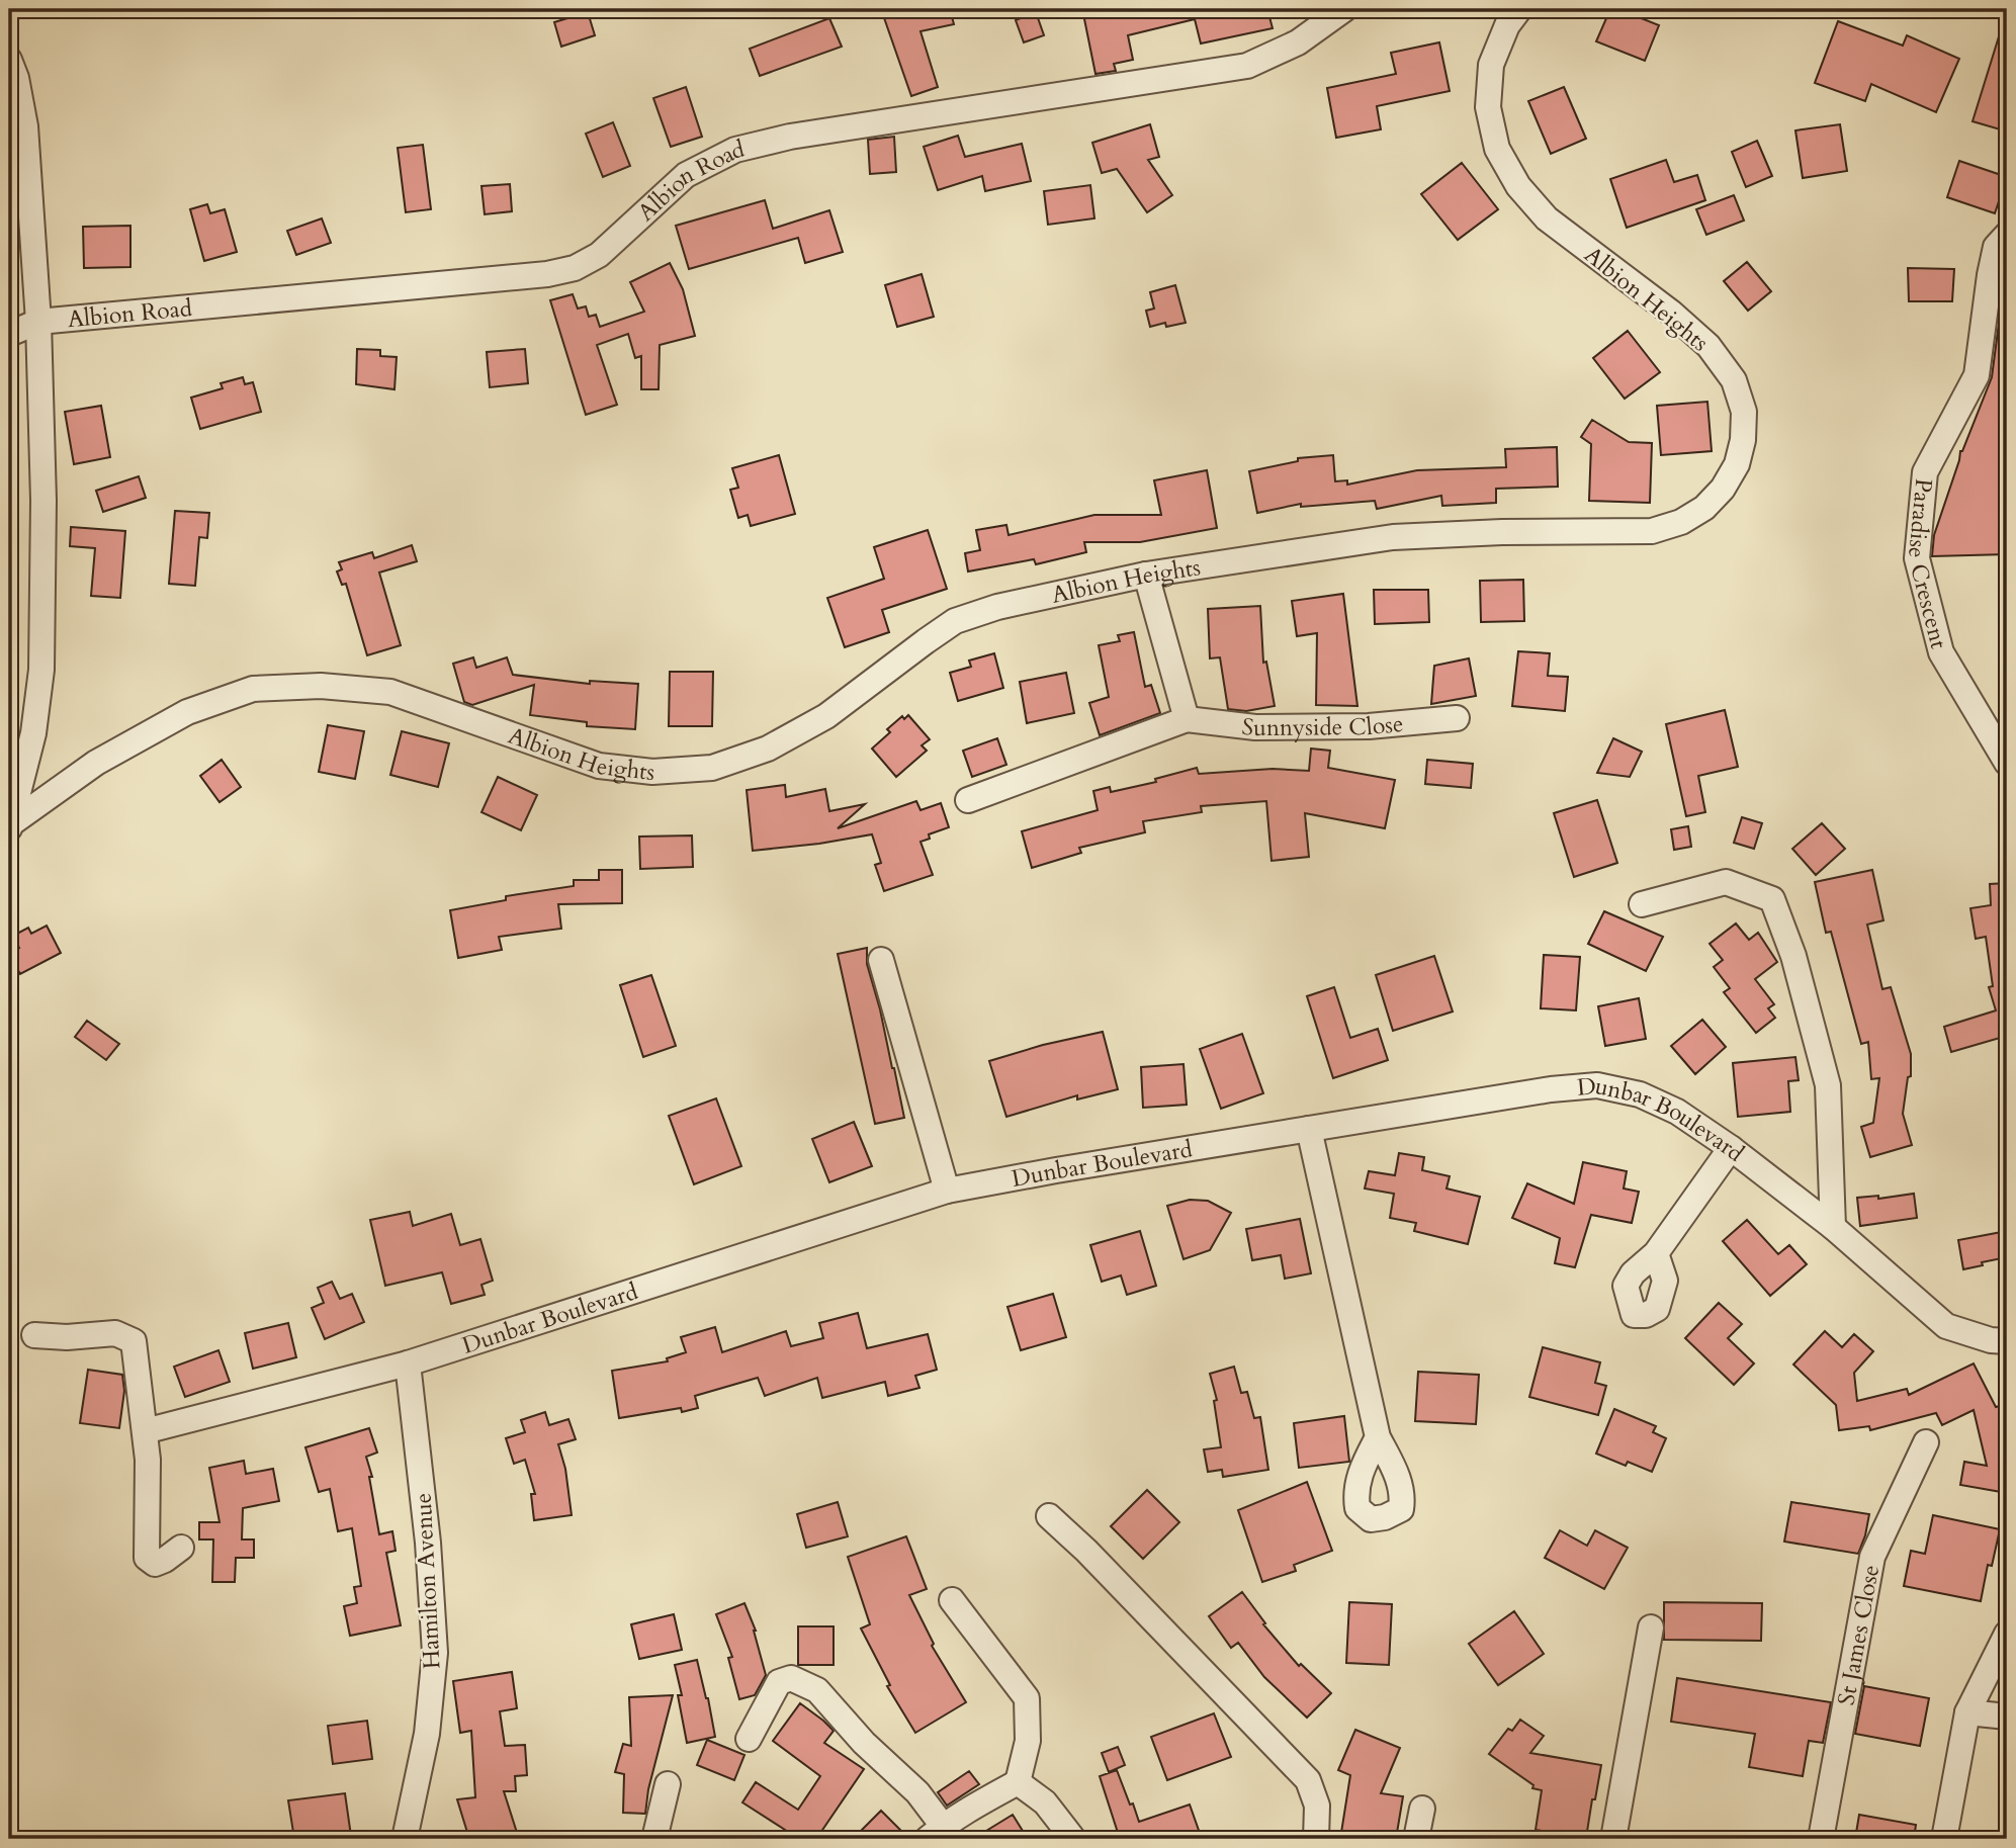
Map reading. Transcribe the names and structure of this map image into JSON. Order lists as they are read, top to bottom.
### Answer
{
  "streets": {
    "street": [
      "Albion Road",
      "Albion Heights",
      "Paradise Crescent",
      "Sunnyside Close",
      "Dunbar Boulevard",
      "Hamilton Avenue",
      "St James Close"
    ]
  },
  "crossings": [
    ["Dunbar Boulevard", "Hamilton Avenue"]
  ]
}
